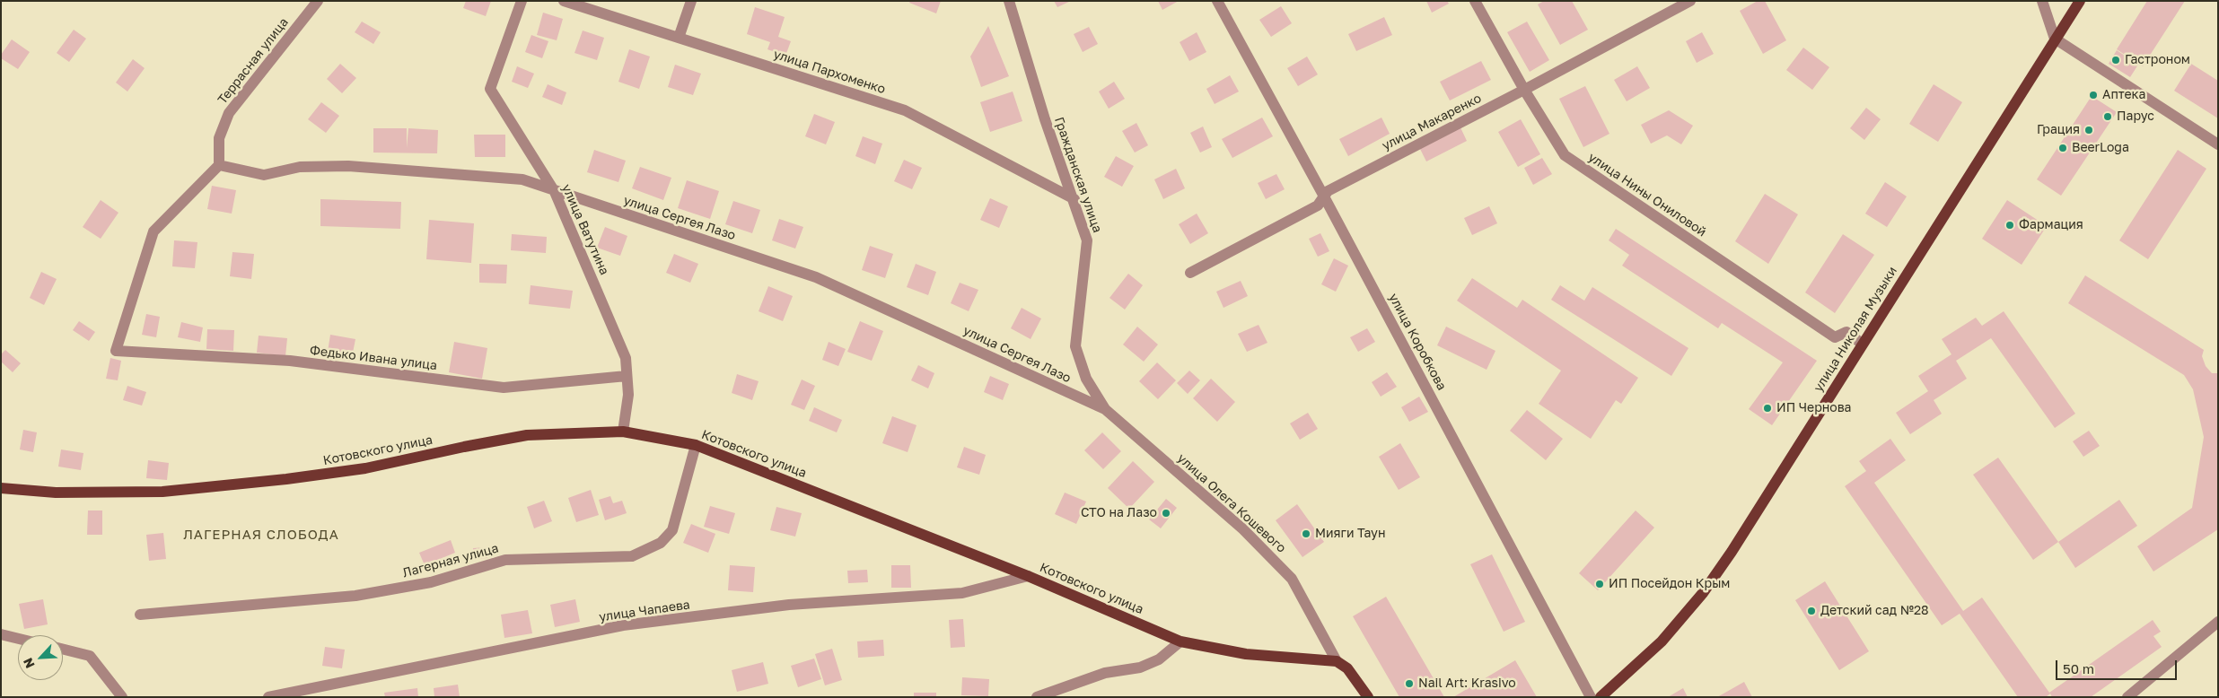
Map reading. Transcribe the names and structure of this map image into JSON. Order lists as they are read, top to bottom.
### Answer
{
  "streets": {
    "main road": ["улица Николая Музыки", "Котовского улица", "улица Олега Кошевого"],
    "street": [
      "Террасная улица",
      "улица Пархоменко",
      "улица Макаренко",
      "Гражданская улица",
      "улица Нины Ониловой",
      "улица Сергея Лазо",
      "улица Ватутина",
      "улица Коробкова",
      "Федько Ивана улица",
      "Лагерная улица",
      "улица Чапаева"
    ]
  },
  "crossings": [
    ["Террасная улица", "улица Сергея Лазо"],
    ["Террасная улица", "Федько Ивана улица"],
    ["улица Пархоменко", "Гражданская улица"],
    ["улица Макаренко", "улица Нины Ониловой"],
    ["улица Макаренко", "улица Коробкова"],
    ["Гражданская улица", "улица Сергея Лазо"],
    ["Гражданская улица", "улица Олега Кошевого"],
    ["улица Нины Ониловой", "улица Николая Музыки"],
    ["улица Сергея Лазо", "улица Ватутина"],
    ["улица Сергея Лазо", "Федько Ивана улица"],
    ["улица Сергея Лазо", "улица Олега Кошевого"],
    ["улица Ватутина", "Федько Ивана улица"],
    ["улица Ватутина", "Котовского улица"],
    ["Котовского улица", "улица Олега Кошевого"],
    ["Котовского улица", "Лагерная улица"],
    ["Котовского улица", "улица Чапаева"]
  ],
  "districts": ["ЛАГЕРНАЯ СЛОБОДА"],
  "places": [
    "Гастроном",
    "Аптека",
    "Парус",
    "Грация",
    "BeerLoga",
    "Фармация",
    "ИП Чернова",
    "СТО на Лазо",
    "Мияги Таун",
    "ИП Посейдон Крым",
    "Детский сад №28",
    "Nail Art: Krasivo"
  ],
  "scale_bar": "50 m",
  "north": "bottom left"
}
